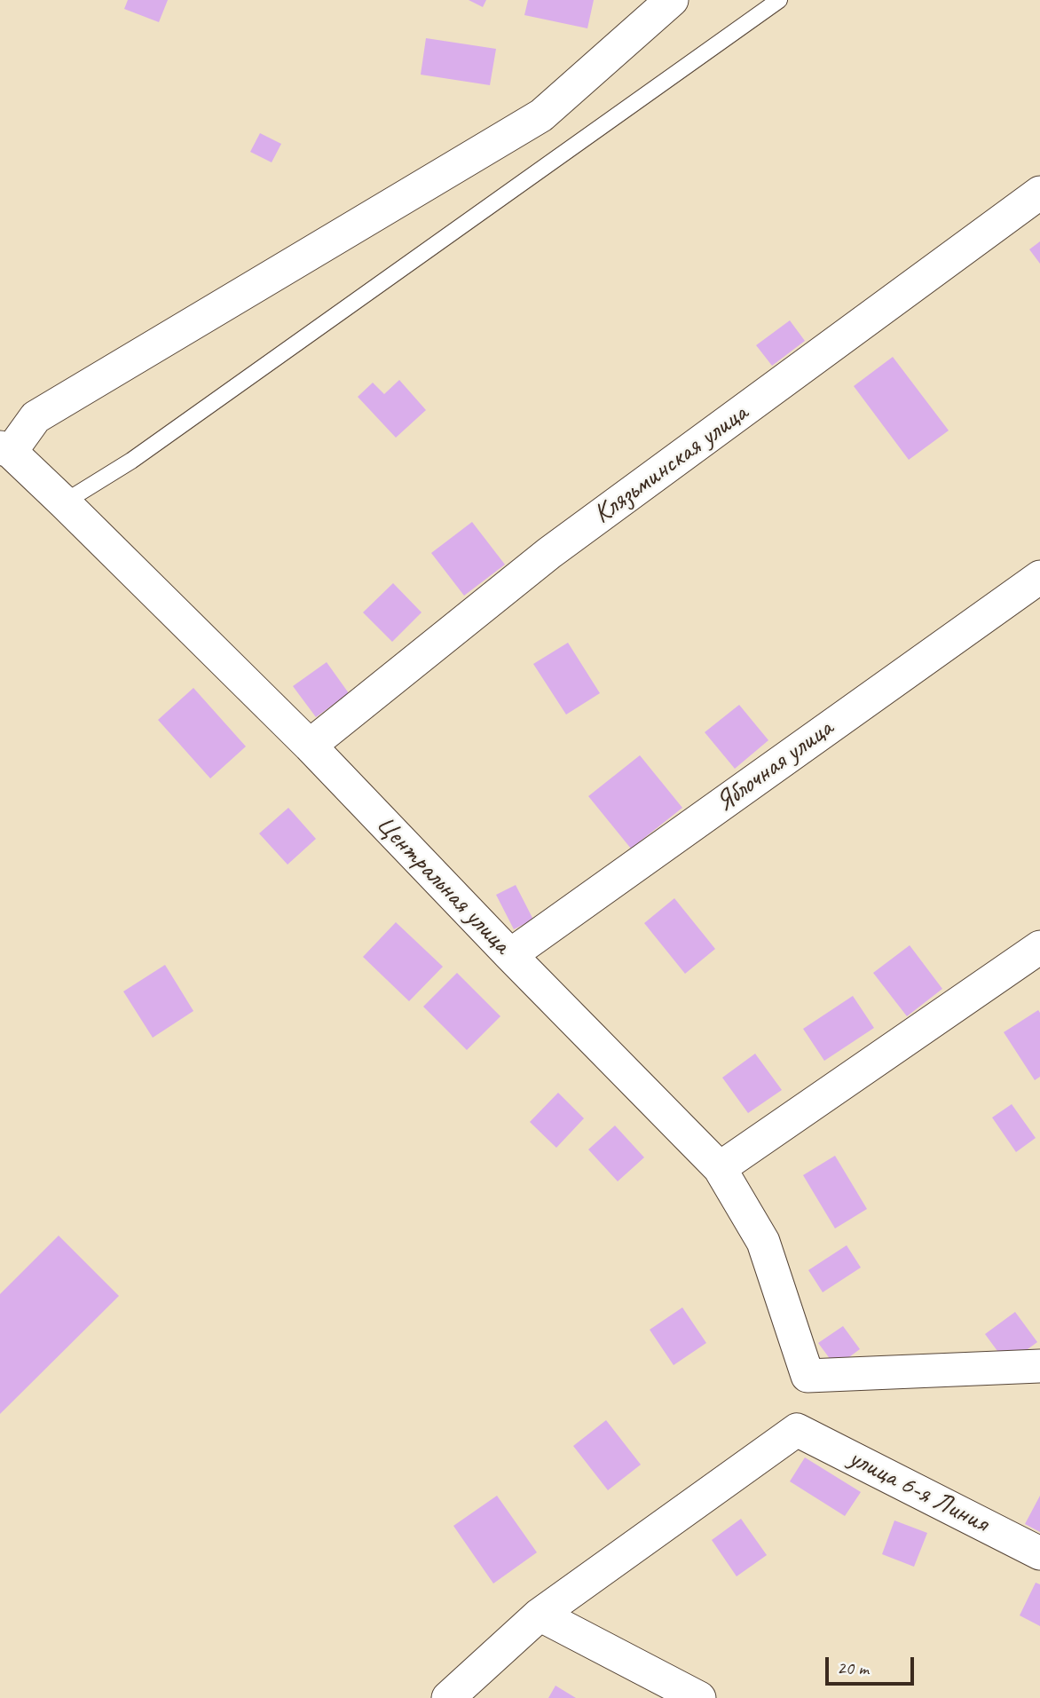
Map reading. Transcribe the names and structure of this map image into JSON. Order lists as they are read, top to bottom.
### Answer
{
  "streets": {
    "street": [
      "Клязьминская улица",
      "Яблочная улица",
      "Центральная улица",
      "улица 6-я Линия"
    ]
  },
  "crossings": [
    ["Клязьминская улица", "Центральная улица"],
    ["Яблочная улица", "Центральная улица"]
  ],
  "scale_bar": "20 m"
}
